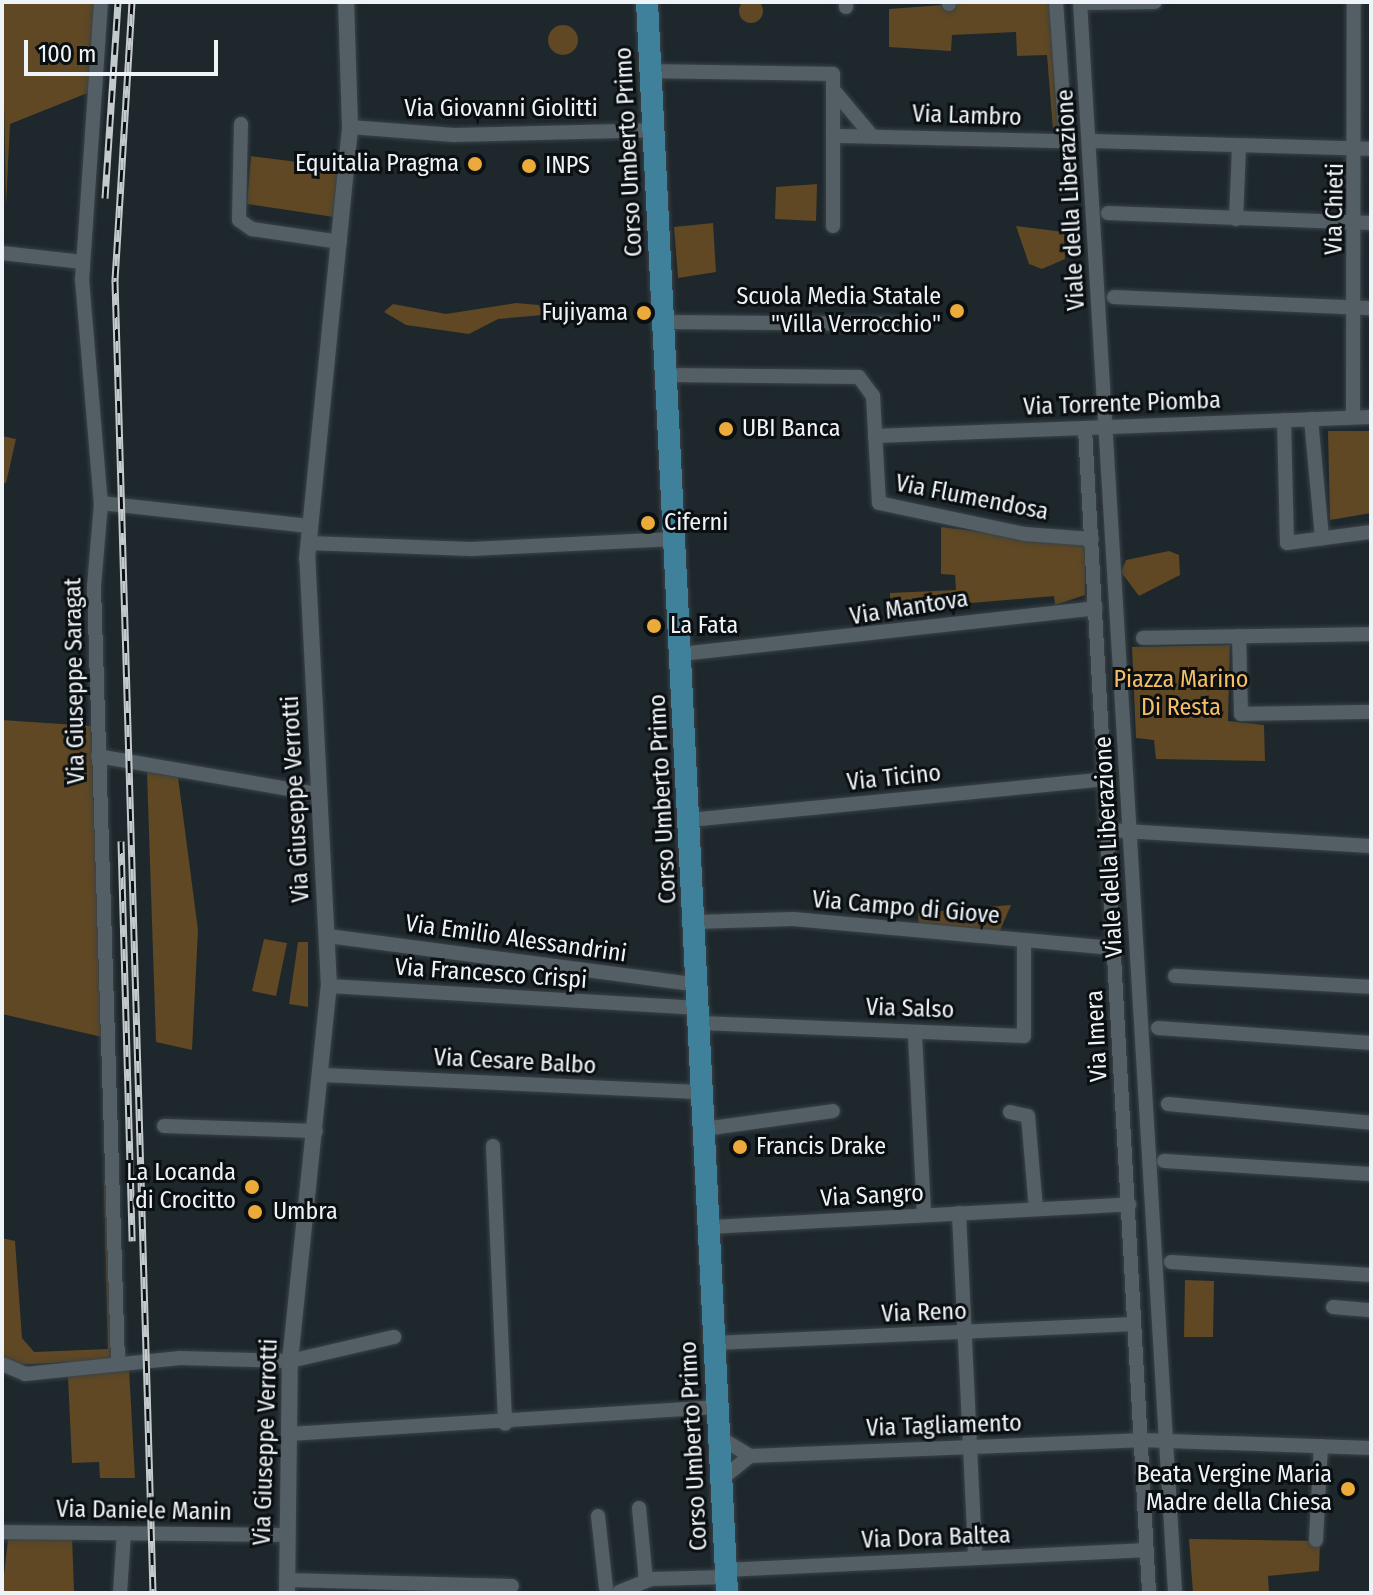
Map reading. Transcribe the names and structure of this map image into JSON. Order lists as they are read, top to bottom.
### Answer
{
  "streets": {
    "main road": ["Corso Umberto Primo"],
    "street": [
      "Via Giovanni Giolitti",
      "Via Lambro",
      "Viale della Liberazione",
      "Via Chieti",
      "Via Torrente Piomba",
      "Via Flumendosa",
      "Via Mantova",
      "Via Giuseppe Saragat",
      "Via Ticino",
      "Via Giuseppe Verrotti",
      "Via Campo di Giove",
      "Via Emilio Alessandrini",
      "Via Francesco Crispi",
      "Via Salso",
      "Via Imera",
      "Via Cesare Balbo",
      "Via Sangro",
      "Via Reno",
      "Via Tagliamento",
      "Via Daniele Manin",
      "Via Dora Baltea"
    ]
  },
  "crossings": [
    ["Via Giovanni Giolitti", "Corso Umberto Primo"],
    ["Via Giovanni Giolitti", "Via Giuseppe Verrotti"],
    ["Corso Umberto Primo", "Via Flumendosa"],
    ["Corso Umberto Primo", "Via Mantova"],
    ["Corso Umberto Primo", "Via Ticino"],
    ["Corso Umberto Primo", "Via Campo di Giove"],
    ["Corso Umberto Primo", "Via Emilio Alessandrini"],
    ["Corso Umberto Primo", "Via Francesco Crispi"],
    ["Corso Umberto Primo", "Via Salso"],
    ["Corso Umberto Primo", "Via Cesare Balbo"],
    ["Corso Umberto Primo", "Via Sangro"],
    ["Corso Umberto Primo", "Via Reno"],
    ["Corso Umberto Primo", "Via Dora Baltea"],
    ["Viale della Liberazione", "Via Torrente Piomba"],
    ["Viale della Liberazione", "Via Tagliamento"],
    ["Via Chieti", "Via Torrente Piomba"],
    ["Via Torrente Piomba", "Via Flumendosa"],
    ["Via Torrente Piomba", "Via Imera"],
    ["Via Flumendosa", "Via Imera"],
    ["Via Mantova", "Via Imera"],
    ["Via Ticino", "Via Imera"],
    ["Via Giuseppe Verrotti", "Via Emilio Alessandrini"],
    ["Via Giuseppe Verrotti", "Via Francesco Crispi"],
    ["Via Giuseppe Verrotti", "Via Cesare Balbo"],
    ["Via Giuseppe Verrotti", "Via Daniele Manin"],
    ["Via Campo di Giove", "Via Salso"],
    ["Via Campo di Giove", "Via Imera"],
    ["Via Francesco Crispi", "Via Salso"],
    ["Via Imera", "Via Sangro"],
    ["Via Imera", "Via Reno"],
    ["Via Imera", "Via Tagliamento"],
    ["Via Imera", "Via Dora Baltea"]
  ],
  "parks": ["Piazza Marino Di Resta"],
  "places": [
    "Equitalia Pragma",
    "INPS",
    "Scuola Media Statale \"Villa Verrocchio\"",
    "Fujiyama",
    "UBI Banca",
    "Ciferni",
    "La Fata",
    "Francis Drake",
    "La Locanda di Crocitto",
    "Umbra",
    "Beata Vergine Maria Madre della Chiesa"
  ],
  "scale_bar": "100 m"
}
